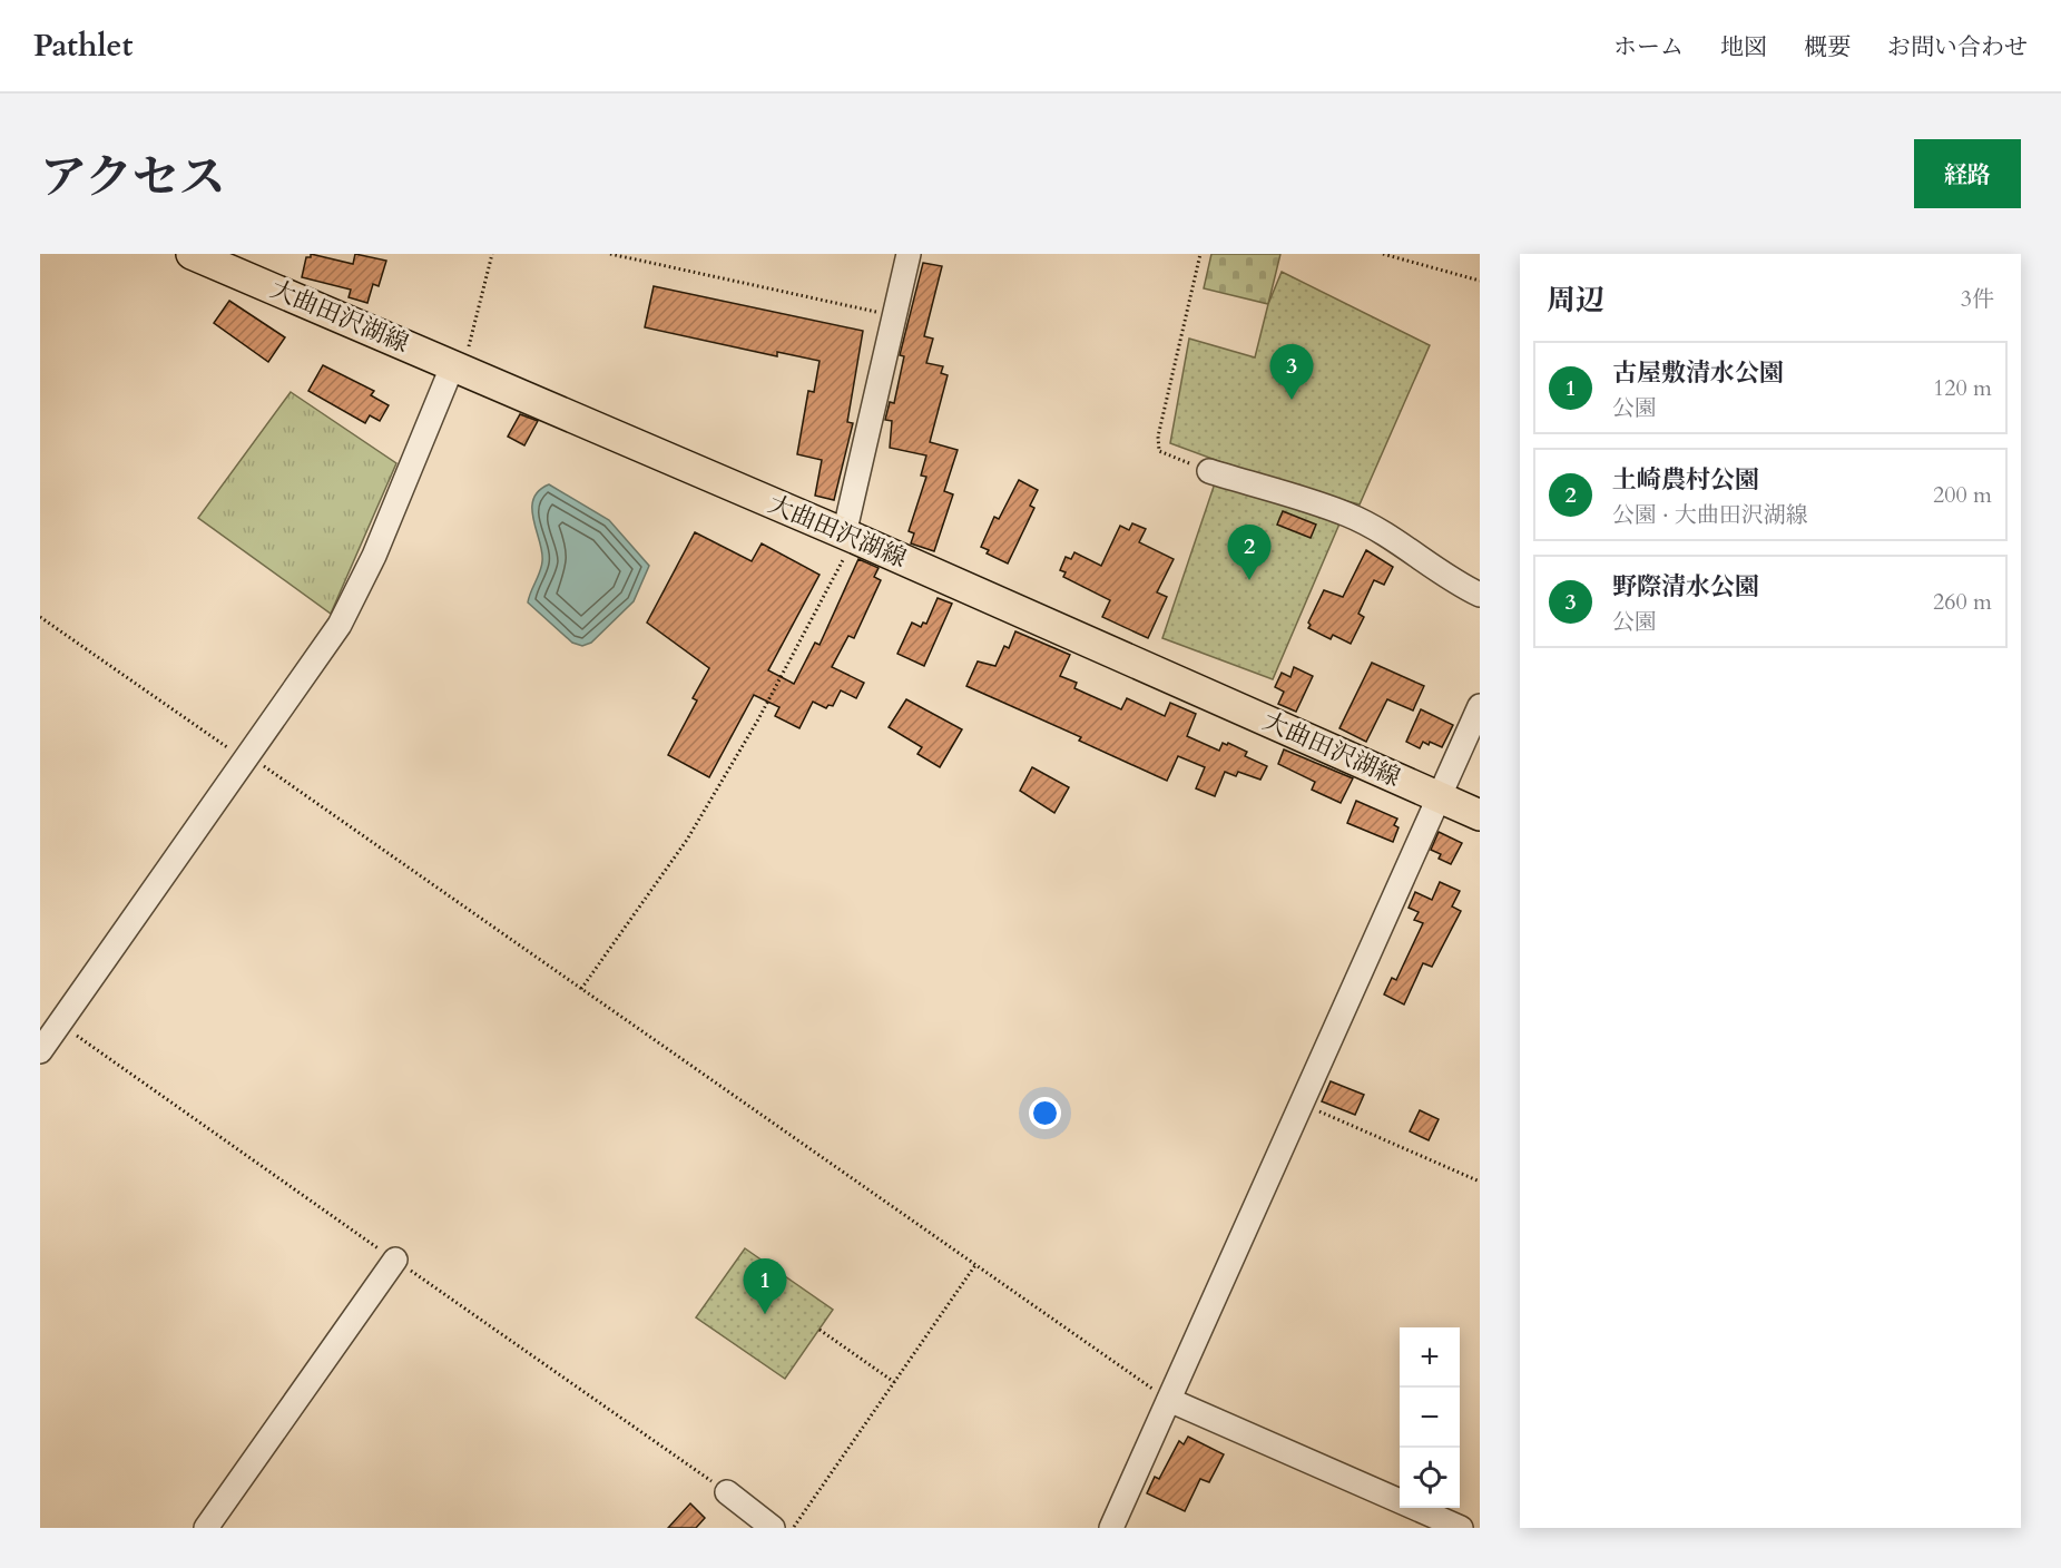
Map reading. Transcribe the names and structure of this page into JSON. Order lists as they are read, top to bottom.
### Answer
{
  "streets": {
    "main road": ["大曲田沢湖線"]
  },
  "page": {
    "header": "Pathlet",
    "nav": [
      "ホーム",
      "地図",
      "概要",
      "お問い合わせ"
    ],
    "title": "アクセス",
    "buttons": "経路",
    "heading": ["周辺", "3件"],
    "list": [
      {
        "mark": "1",
        "name": "古屋敷清水公園",
        "note": "公園",
        "value": "120 m"
      },
      {
        "mark": "2",
        "name": "土崎農村公園",
        "note": "公園 · 大曲田沢湖線",
        "value": "200 m"
      },
      {
        "mark": "3",
        "name": "野際清水公園",
        "note": "公園",
        "value": "260 m"
      }
    ],
    "pins": ["3", "2", "1"],
    "map_buttons": ["+", "−"]
  }
}
